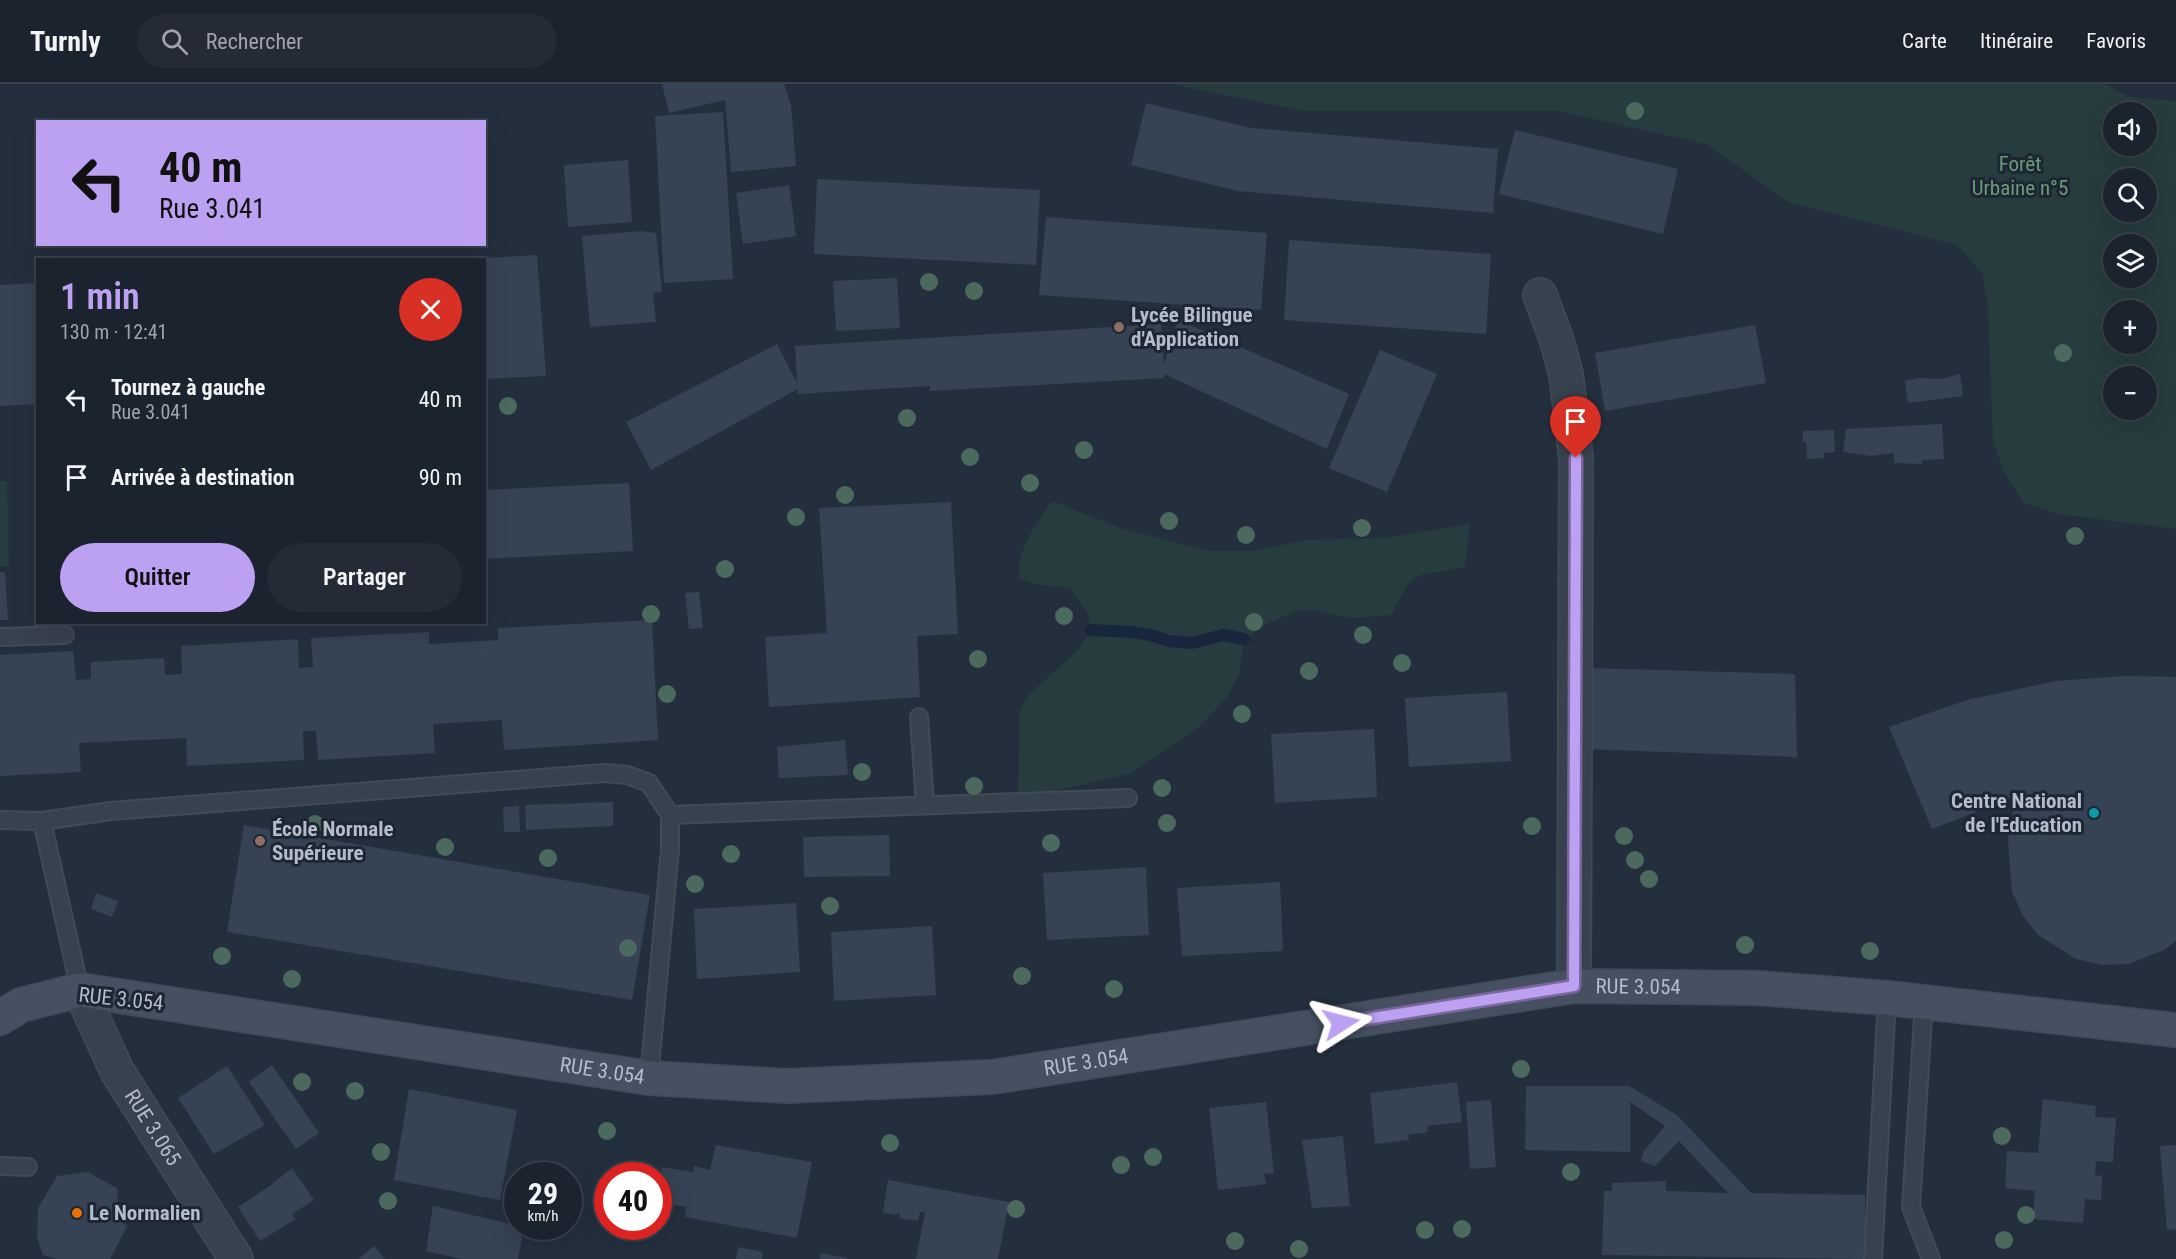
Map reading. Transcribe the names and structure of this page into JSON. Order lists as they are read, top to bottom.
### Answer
{
  "streets": {
    "street": ["RUE 3.054", "RUE 3.065"]
  },
  "crossings": [
    ["RUE 3.054", "RUE 3.065"]
  ],
  "parks": ["Forêt Urbaine n°5"],
  "places": [
    "Lycée Bilingue d'Application",
    "Centre National de l'Education",
    "École Normale Supérieure",
    "Le Normalien"
  ],
  "page": {
    "header": "Turnly",
    "search": "Rechercher",
    "nav": ["Carte", "Itinéraire", "Favoris"],
    "map_buttons": ["+", "−"],
    "turn": ["40 m", "Rue 3.041"],
    "heading": ["1 min", "130 m · 12:41"],
    "list": [
      {
        "name": "Tournez à gauche",
        "note": "Rue 3.041",
        "value": "40 m"
      },
      {
        "name": "Arrivée à destination",
        "value": "90 m"
      }
    ],
    "buttons": ["Quitter", "Partager"],
    "speed": "29 km/h",
    "limit": "40"
  }
}
